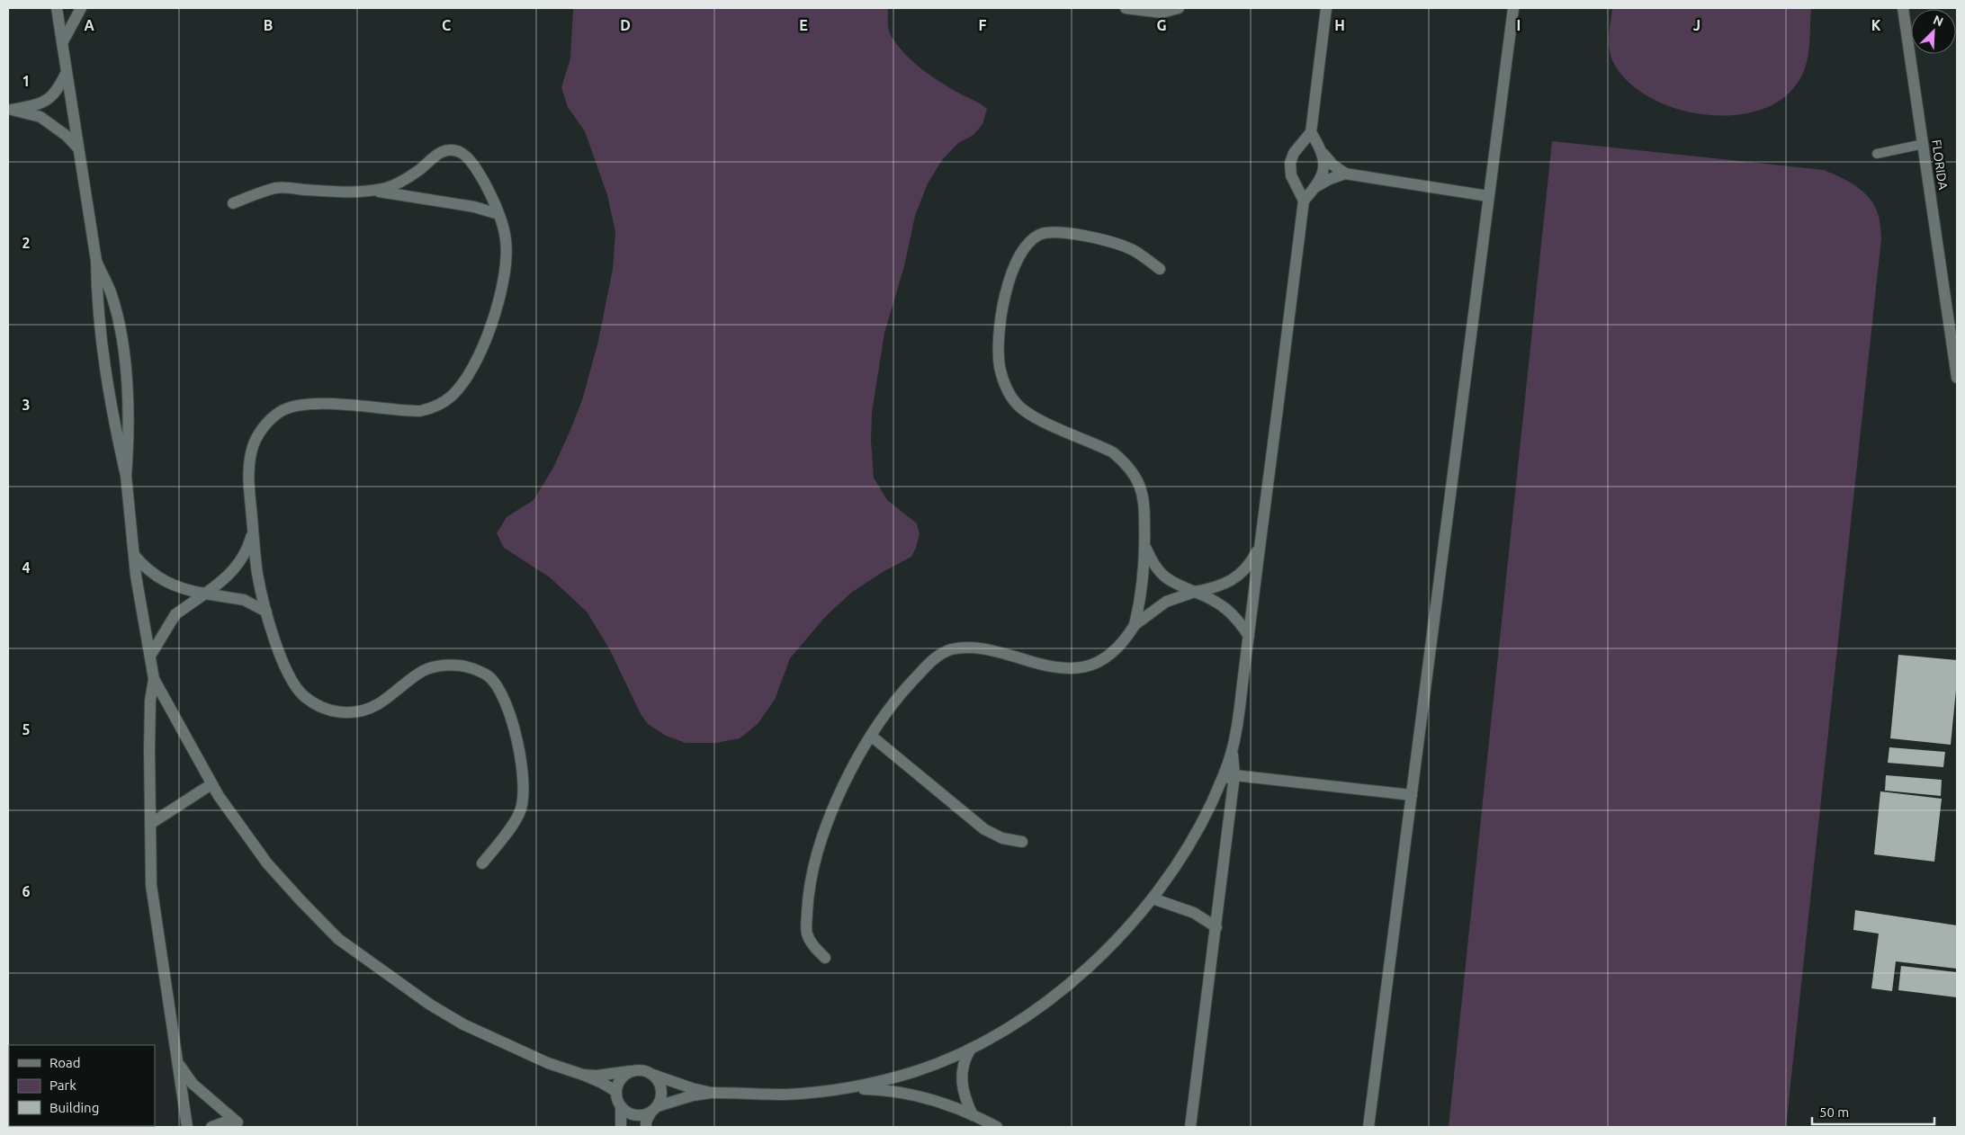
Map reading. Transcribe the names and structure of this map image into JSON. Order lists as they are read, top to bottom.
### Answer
{
  "streets": {
    "street": ["FLORIDA"]
  },
  "legend": ["Road", "Park", "Building"],
  "scale_bar": "50 m",
  "north": "top right",
  "grid": {
    "columns": [
      "A",
      "B",
      "C",
      "D",
      "E",
      "F",
      "G",
      "H",
      "I",
      "J",
      "K"
    ],
    "rows": [
      "1",
      "2",
      "3",
      "4",
      "5",
      "6"
    ]
  }
}
